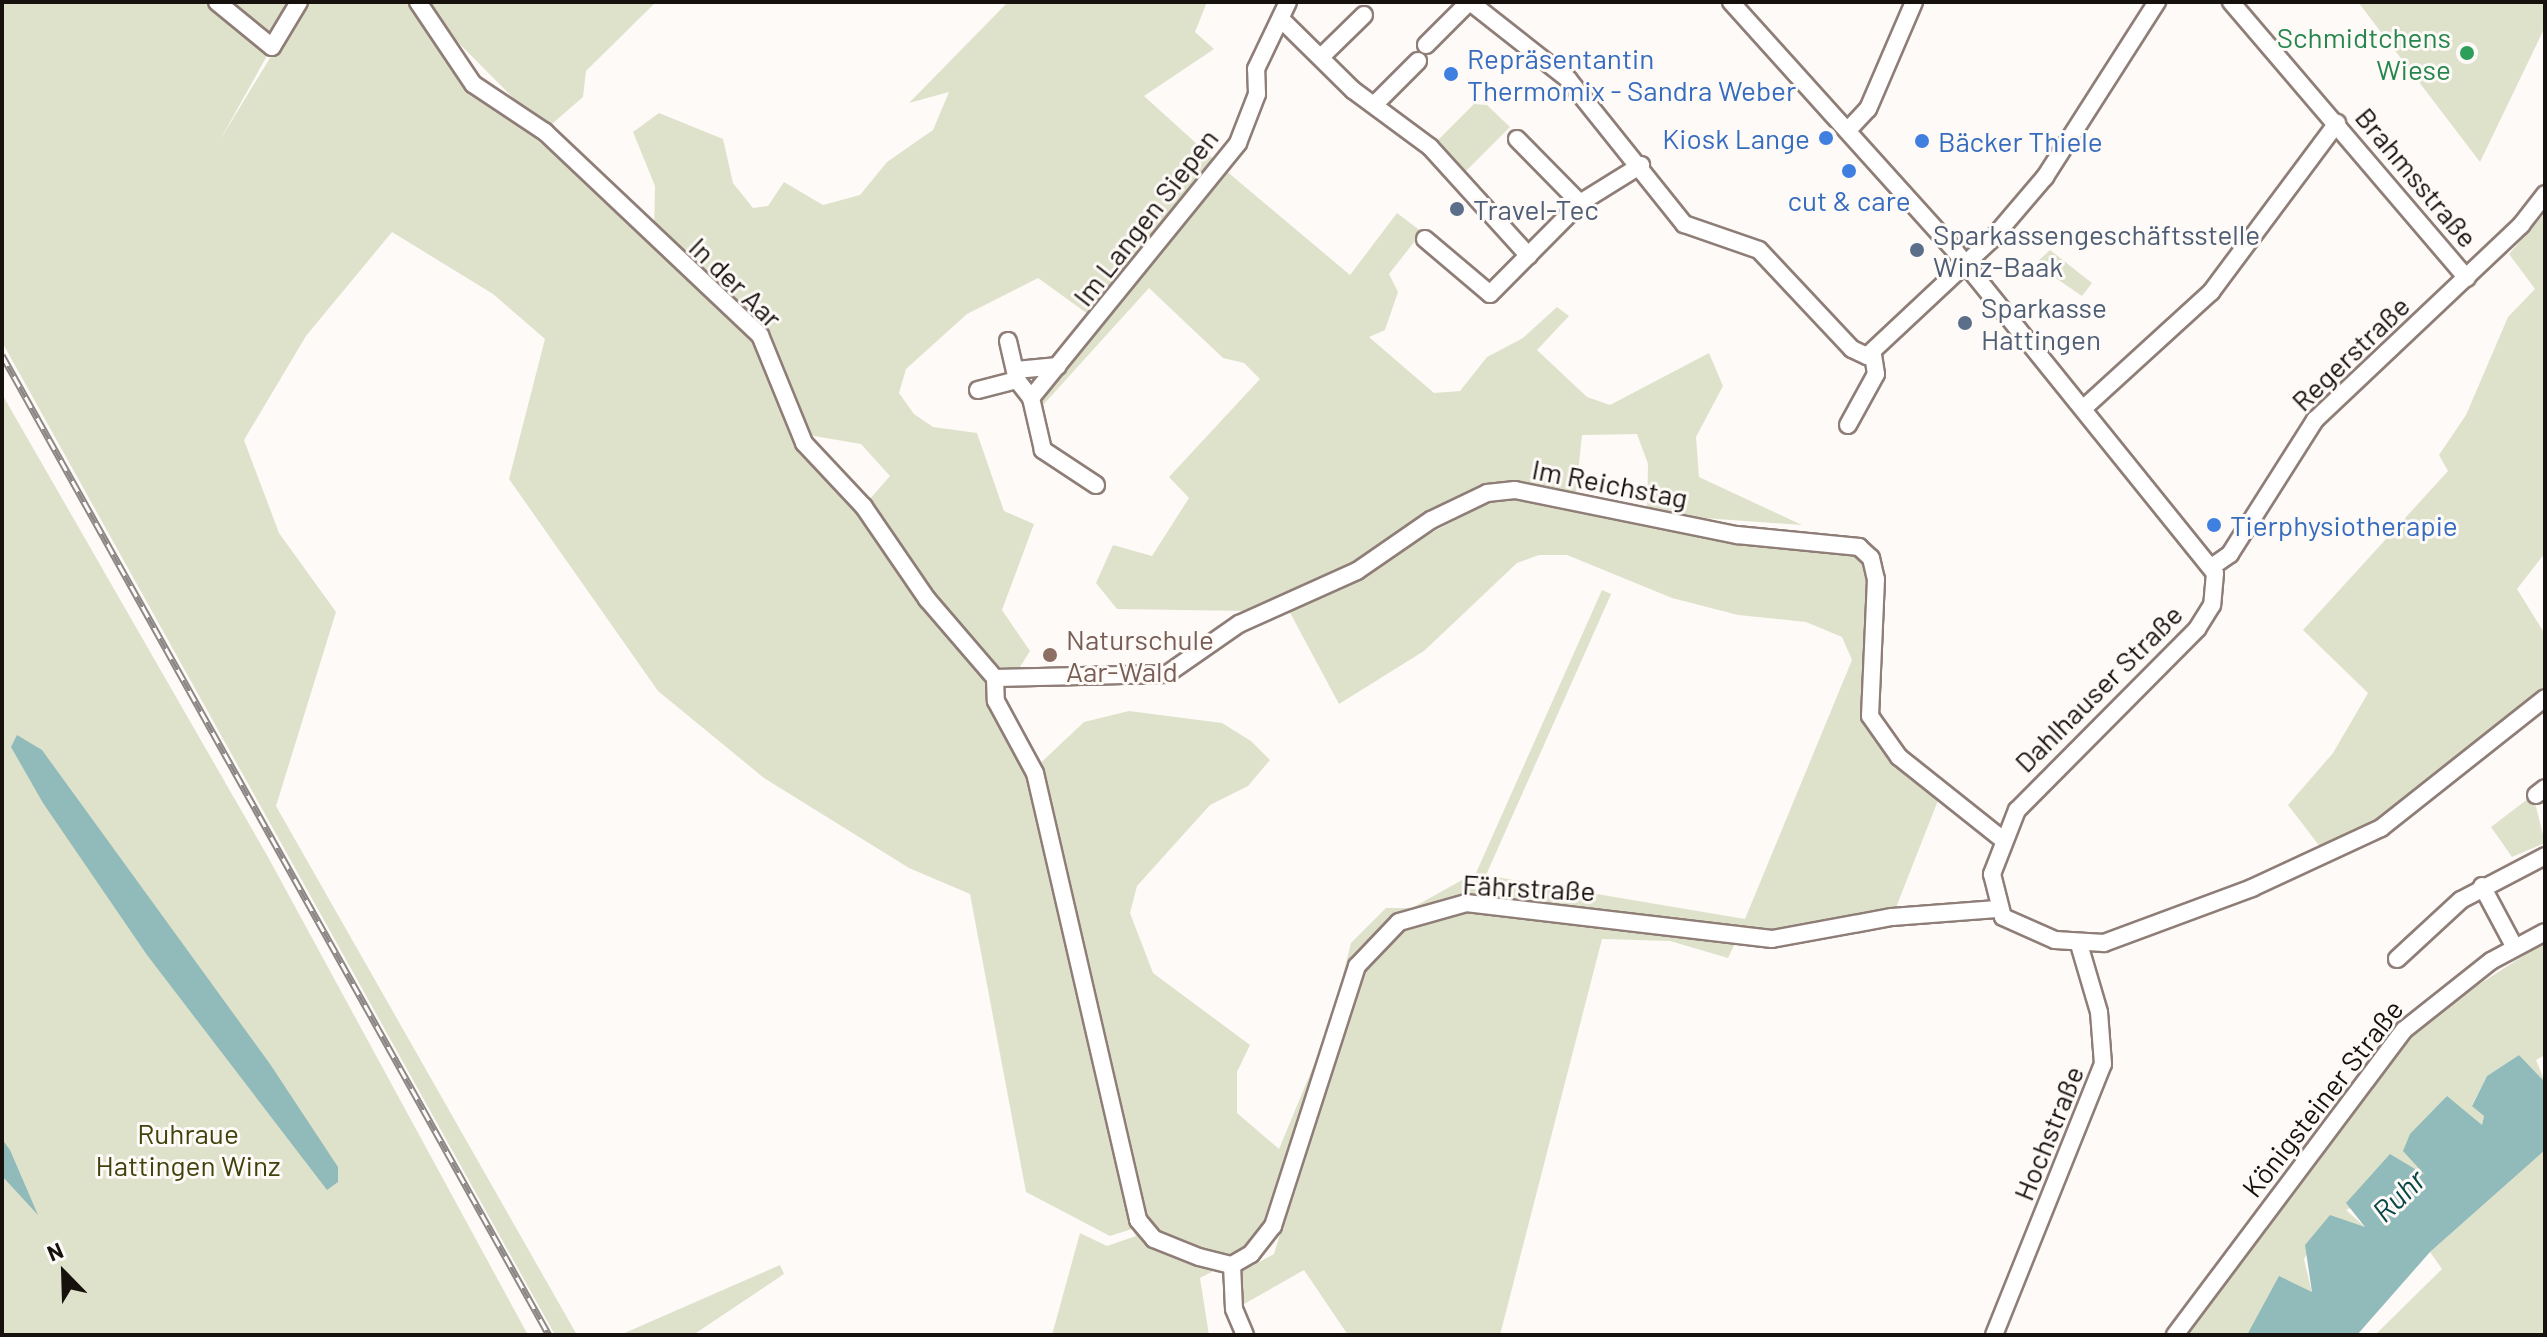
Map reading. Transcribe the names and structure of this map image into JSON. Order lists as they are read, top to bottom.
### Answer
{
  "streets": {
    "street": [
      "Brahmsstraße",
      "Im Langen Siepen",
      "In der Aar",
      "Regerstraße",
      "Im Reichstag",
      "Dahlhauser Straße",
      "Fährstraße",
      "Königsteiner Straße",
      "Hochstraße"
    ]
  },
  "crossings": [
    ["Brahmsstraße", "Regerstraße"],
    ["In der Aar", "Im Reichstag"],
    ["Regerstraße", "Dahlhauser Straße"],
    ["Im Reichstag", "Dahlhauser Straße"],
    ["Dahlhauser Straße", "Fährstraße"]
  ],
  "water": ["Ruhr"],
  "parks": ["Ruhraue Hattingen Winz"],
  "places": [
    "Schmidtchens Wiese",
    "Repräsentantin Thermomix - Sandra Weber",
    "Kiosk Lange",
    "Bäcker Thiele",
    "cut & care",
    "Travel-Tec",
    "Sparkassengeschäftsstelle Winz-Baak",
    "Sparkasse Hattingen",
    "Tierphysiotherapie",
    "Naturschule Aar-Wald"
  ],
  "north": "top left"
}
